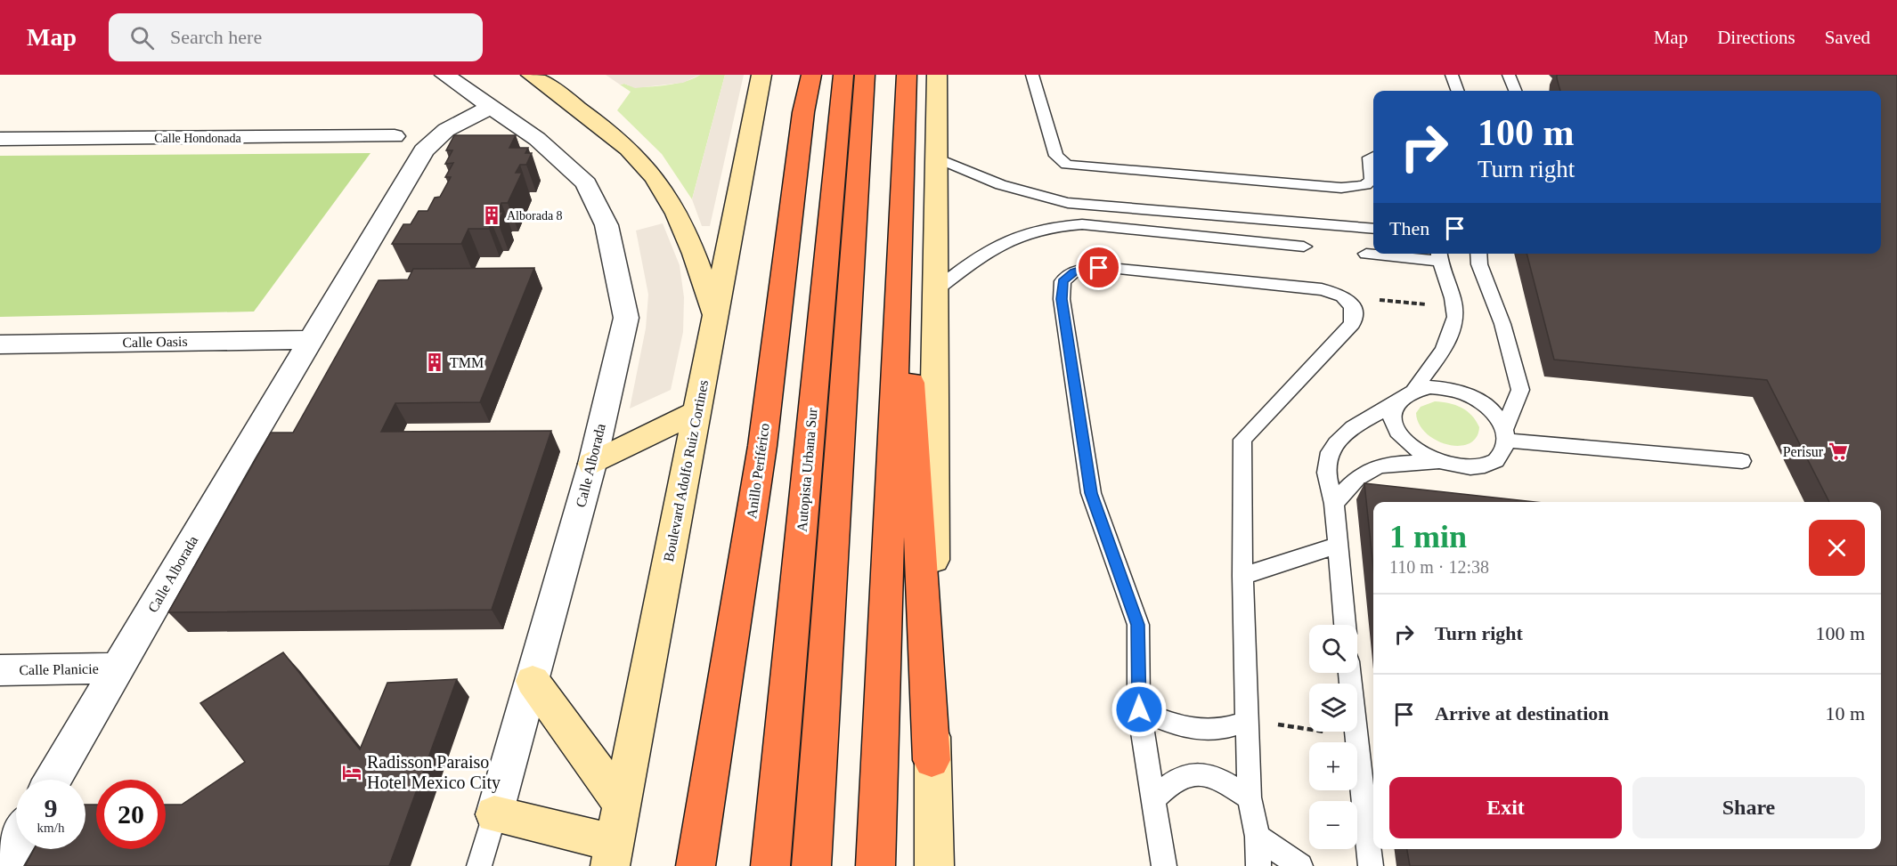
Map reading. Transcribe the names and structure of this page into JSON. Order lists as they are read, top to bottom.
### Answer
{
  "streets": {
    "highway": ["Autopista Urbana Sur", "Anillo Periférico"],
    "main road": ["Boulevard Adolfo Ruiz Cortines"],
    "street": [
      "Calle Hondonada",
      "Calle Oasis",
      "Calle Alborada",
      "Calle Planicie"
    ]
  },
  "crossings": [
    ["Calle Oasis", "Calle Alborada"],
    ["Calle Alborada", "Calle Planicie"]
  ],
  "places": {
    "building": ["Alborada 8", "TMM"],
    "supermarket": ["Perisur"],
    "hotel": ["Radisson Paraiso Hotel Mexico City"]
  },
  "page": {
    "header": "Map",
    "search": "Search here",
    "nav": ["Map", "Directions", "Saved"],
    "turn": ["100 m", "Turn right"],
    "then": "Then",
    "heading": ["1 min", "110 m · 12:38"],
    "list": [
      {
        "name": "Turn right",
        "value": "100 m"
      },
      {
        "name": "Arrive at destination",
        "value": "10 m"
      }
    ],
    "map_buttons": ["+", "−"],
    "buttons": ["Exit", "Share"],
    "speed": "9 km/h",
    "limit": "20"
  }
}
